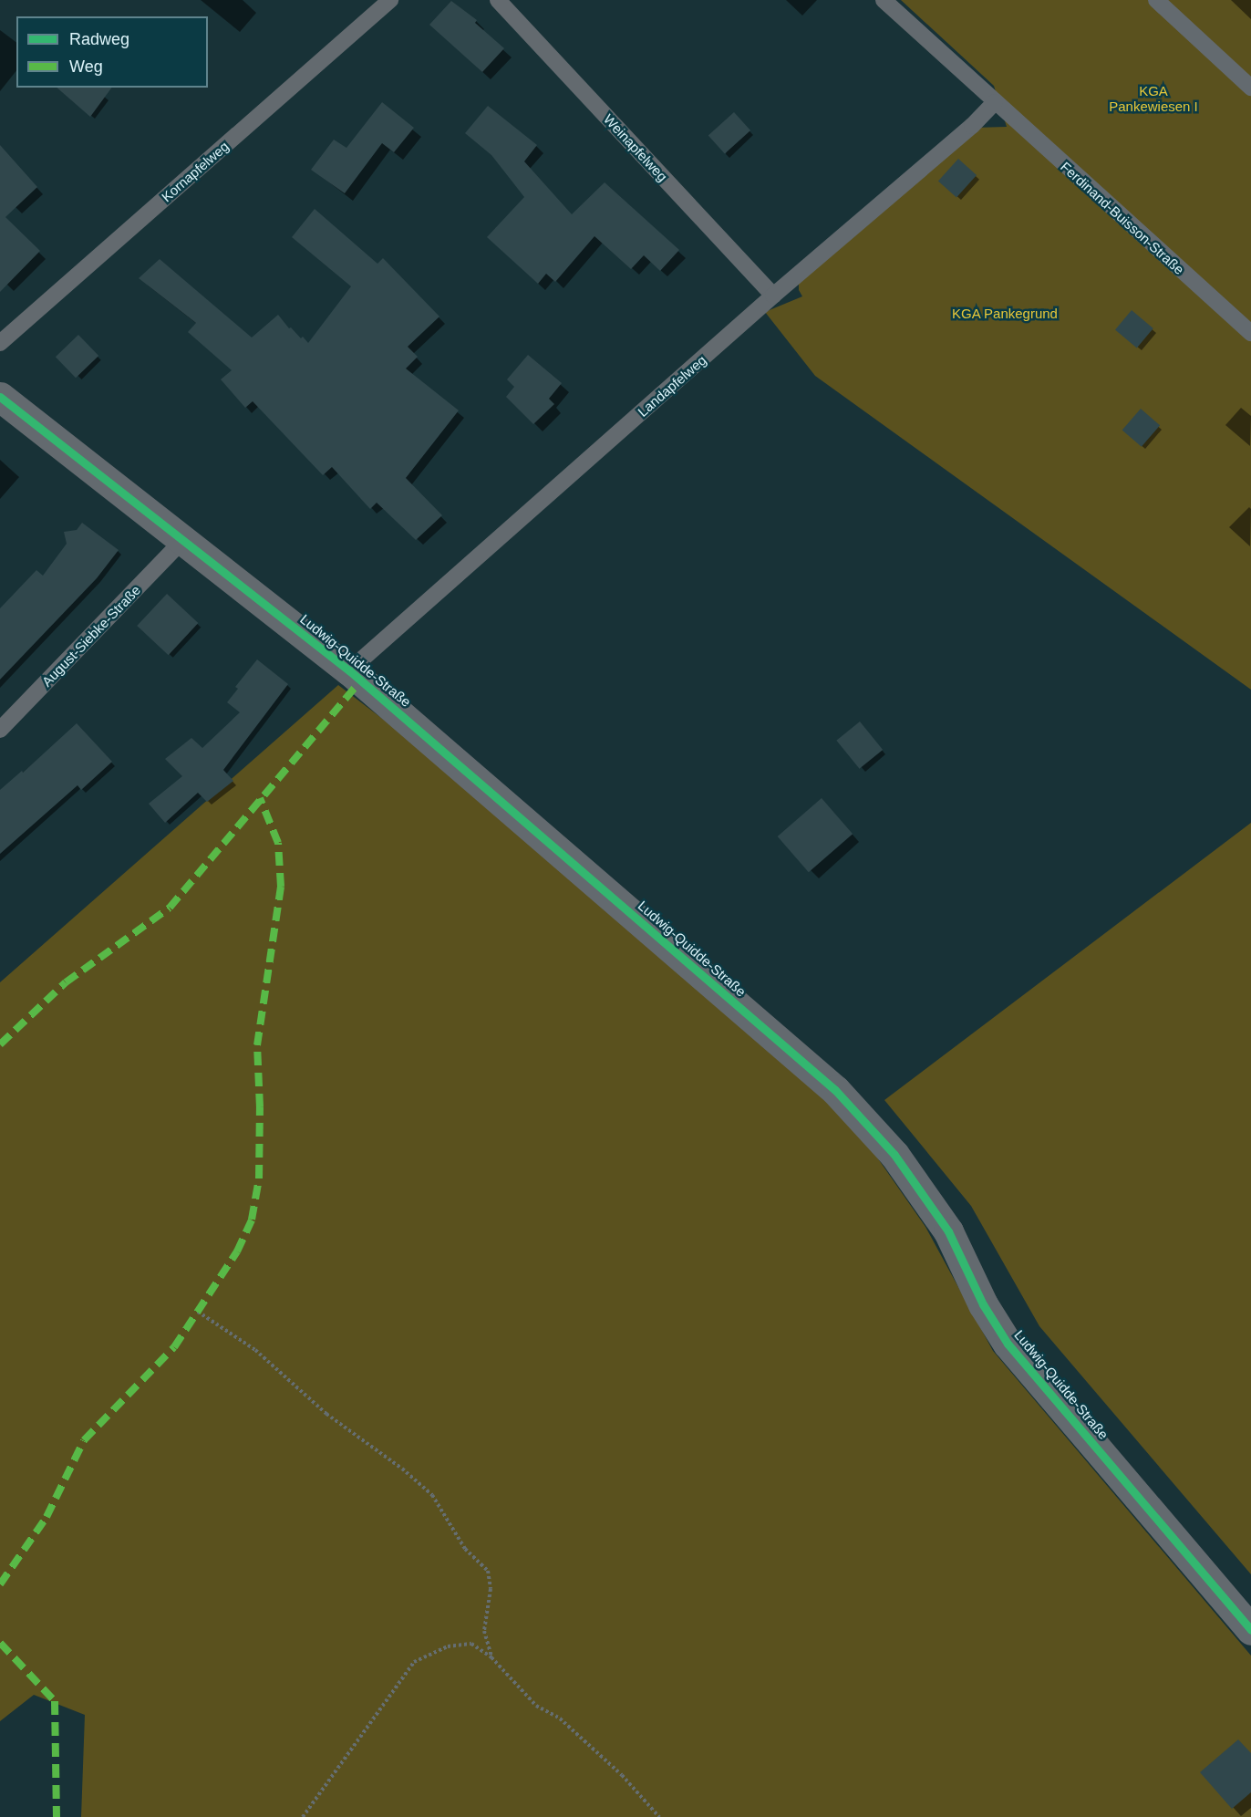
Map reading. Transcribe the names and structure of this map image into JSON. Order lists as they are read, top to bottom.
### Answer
{
  "streets": {
    "street": ["Ludwig-Quidde-Straße"],
    "lane": [
      "Weinapfelweg",
      "Kornapfelweg",
      "Ferdinand-Buisson-Straße",
      "Landapfelweg",
      "August-Siebke-Straße"
    ]
  },
  "crossings": [
    ["Weinapfelweg", "Landapfelweg"],
    ["Ferdinand-Buisson-Straße", "Landapfelweg"],
    ["Landapfelweg", "Ludwig-Quidde-Straße"],
    ["August-Siebke-Straße", "Ludwig-Quidde-Straße"]
  ],
  "parks": ["KGA Pankewiesen I", "KGA Pankegrund"],
  "legend": ["Radweg", "Weg"]
}
